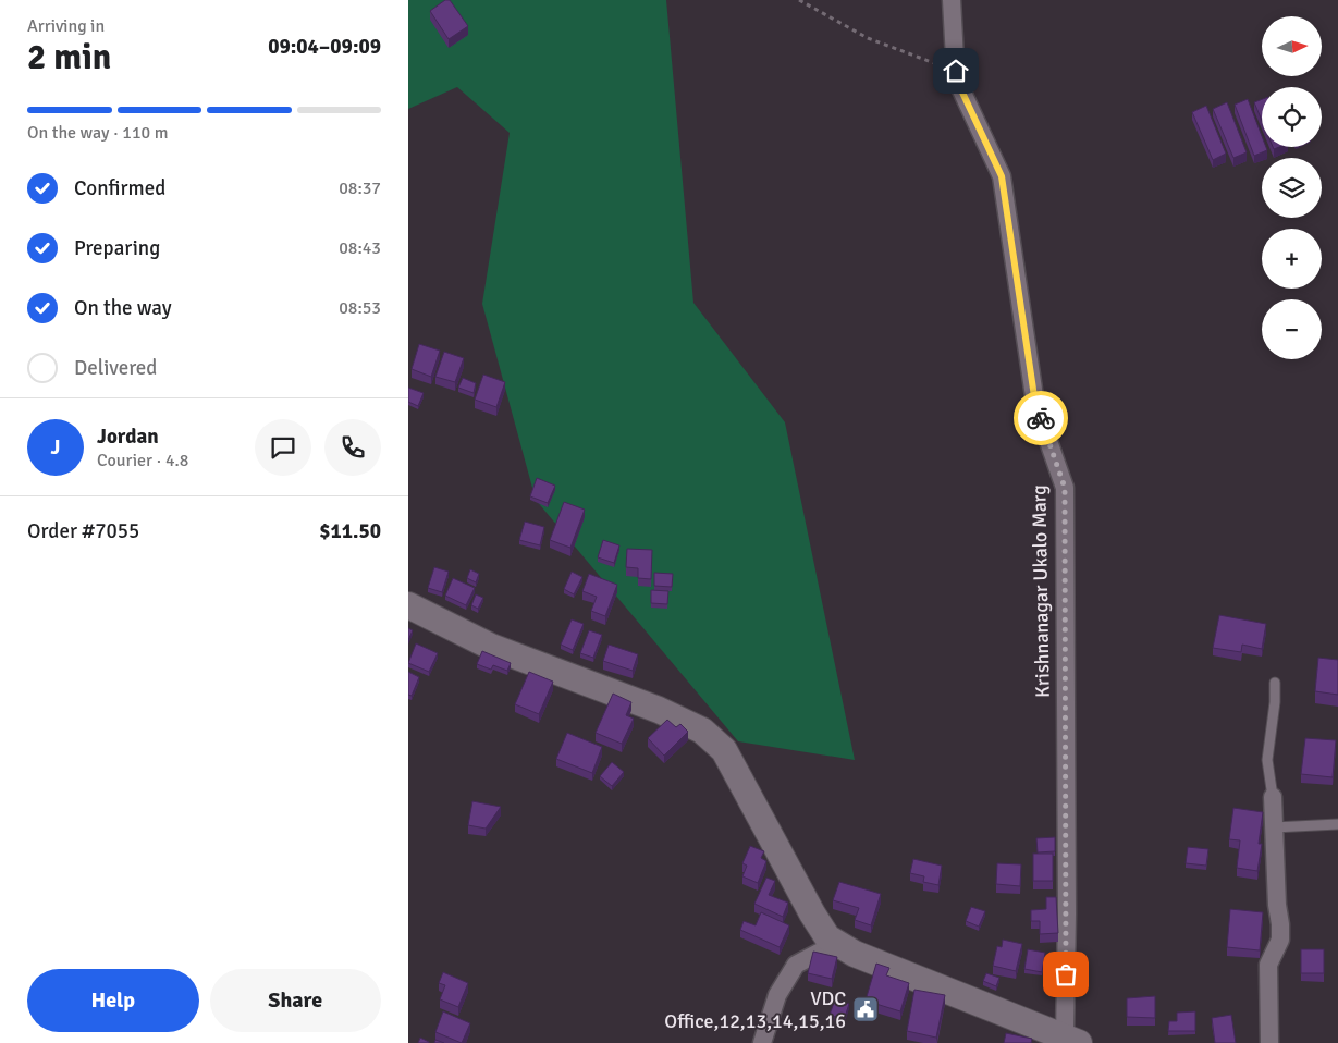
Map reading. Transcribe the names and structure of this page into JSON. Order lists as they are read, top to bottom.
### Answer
{
  "streets": {
    "street": ["Krishnanagar Ukalo Marg"]
  },
  "places": {
    "public building": ["VDC Office,12,13,14,15,16"]
  },
  "north": "right",
  "page": {
    "heading": ["2 min", "Arriving in", "09:04–09:09"],
    "panel": [
      "Jordan",
      "Courier · 4.8",
      "Order #7055",
      "$11.50"
    ],
    "map_buttons": ["+", "−"],
    "bar": "On the way · 110 m",
    "list": [
      ["Confirmed", "08:37"],
      ["Preparing", "08:43"],
      ["On the way", "08:53"],
      "Delivered"
    ],
    "round": "J",
    "buttons": ["Help", "Share"]
  }
}
